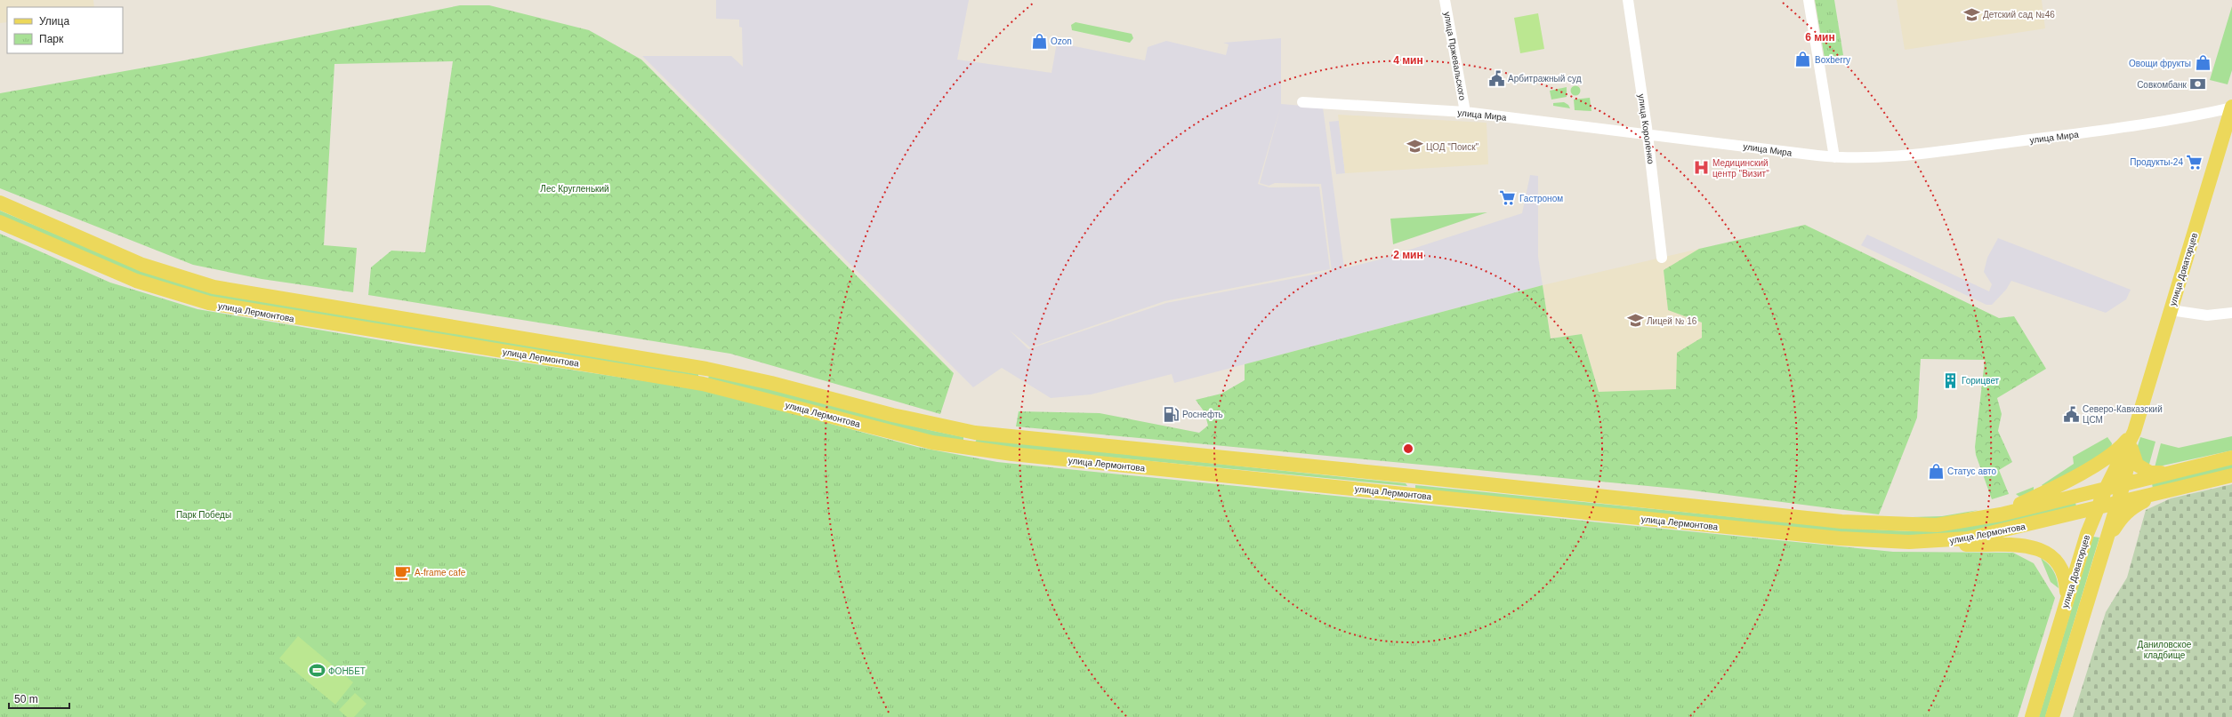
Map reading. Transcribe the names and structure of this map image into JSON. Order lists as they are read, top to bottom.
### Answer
{
  "streets": {
    "main road": ["улица Доваторцев", "улица Лермонтова"],
    "street": ["улица Пржевальского", "улица Мира", "улица Короленко"]
  },
  "crossings": [
    ["улица Пржевальского", "улица Мира"],
    ["улица Мира", "улица Короленко"],
    ["улица Мира", "улица Доваторцев"],
    ["улица Доваторцев", "улица Лермонтова"]
  ],
  "parks": ["Лес Кругленький", "Парк Победы", "Даниловское кладбище"],
  "places": {
    "school or university": ["Детский сад №46", "ЦОД \"Поиск\"", "Лицей № 16"],
    "shop": [
      "Ozon",
      "Boxberry",
      "Овощи фрукты",
      "Статус авто"
    ],
    "public building": ["Арбитражный суд", "Северо-Кавказский ЦСМ"],
    "bank": ["Совкомбанк"],
    "supermarket": ["Продукты-24", "Гастроном"],
    "hospital": ["Медицинский центр \"Визит\""],
    "building": ["Горицвет"],
    "fuel station": ["Роснефть"],
    "cafe": ["A-frame cafe"],
    "sports": ["ФОНБЕТ"]
  },
  "legend": ["Улица", "Парк"],
  "scale_bar": "50 m",
  "rings": ["6 мин", "4 мин", "2 мин"]
}
